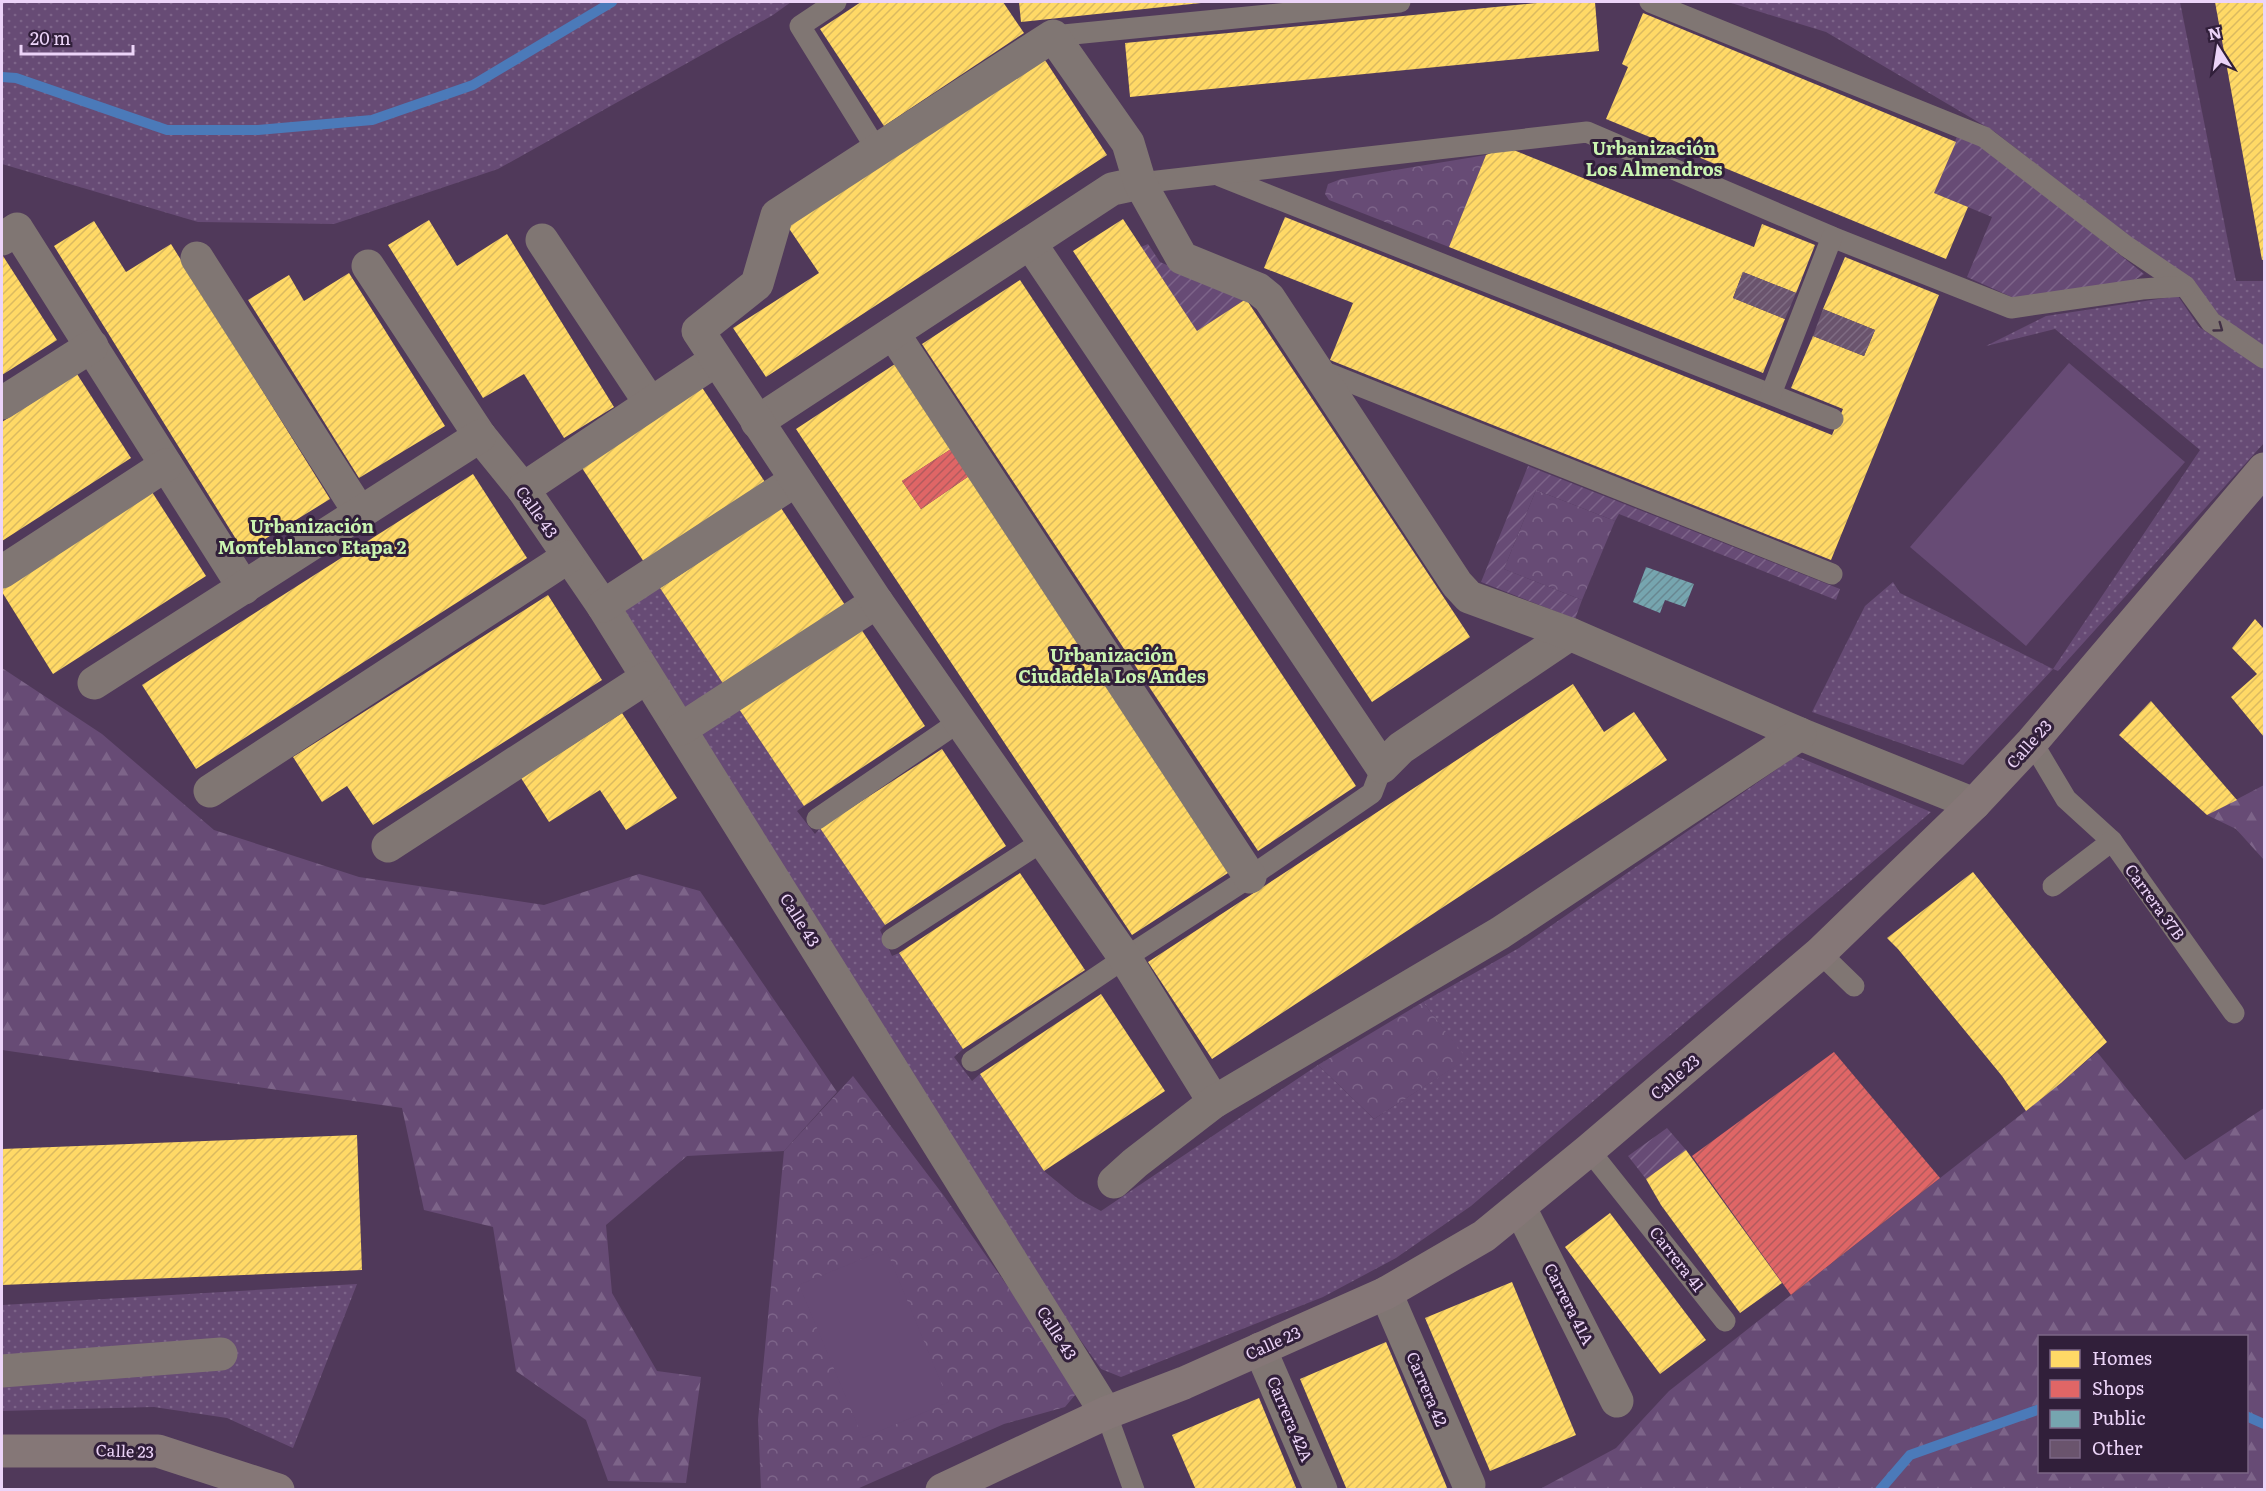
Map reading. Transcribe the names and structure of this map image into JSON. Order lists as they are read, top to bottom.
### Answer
{
  "streets": {
    "main road": ["Calle 23"],
    "street": [
      "Calle 43",
      "Carrera 41A",
      "Carrera 42",
      "Carrera 42A"
    ],
    "lane": ["Carrera 37B", "Carrera 41"]
  },
  "crossings": [
    ["Calle 43", "Calle 23"],
    ["Calle 23", "Carrera 37B"],
    ["Calle 23", "Carrera 41"],
    ["Calle 23", "Carrera 41A"],
    ["Calle 23", "Carrera 42"],
    ["Calle 23", "Carrera 42A"]
  ],
  "districts": ["Urbanización Los Almendros", "Urbanización Monteblanco Etapa 2", "Urbanización Ciudadela Los Andes"],
  "legend": [
    "Homes",
    "Shops",
    "Public",
    "Other"
  ],
  "scale_bar": "20 m",
  "north": "top"
}
